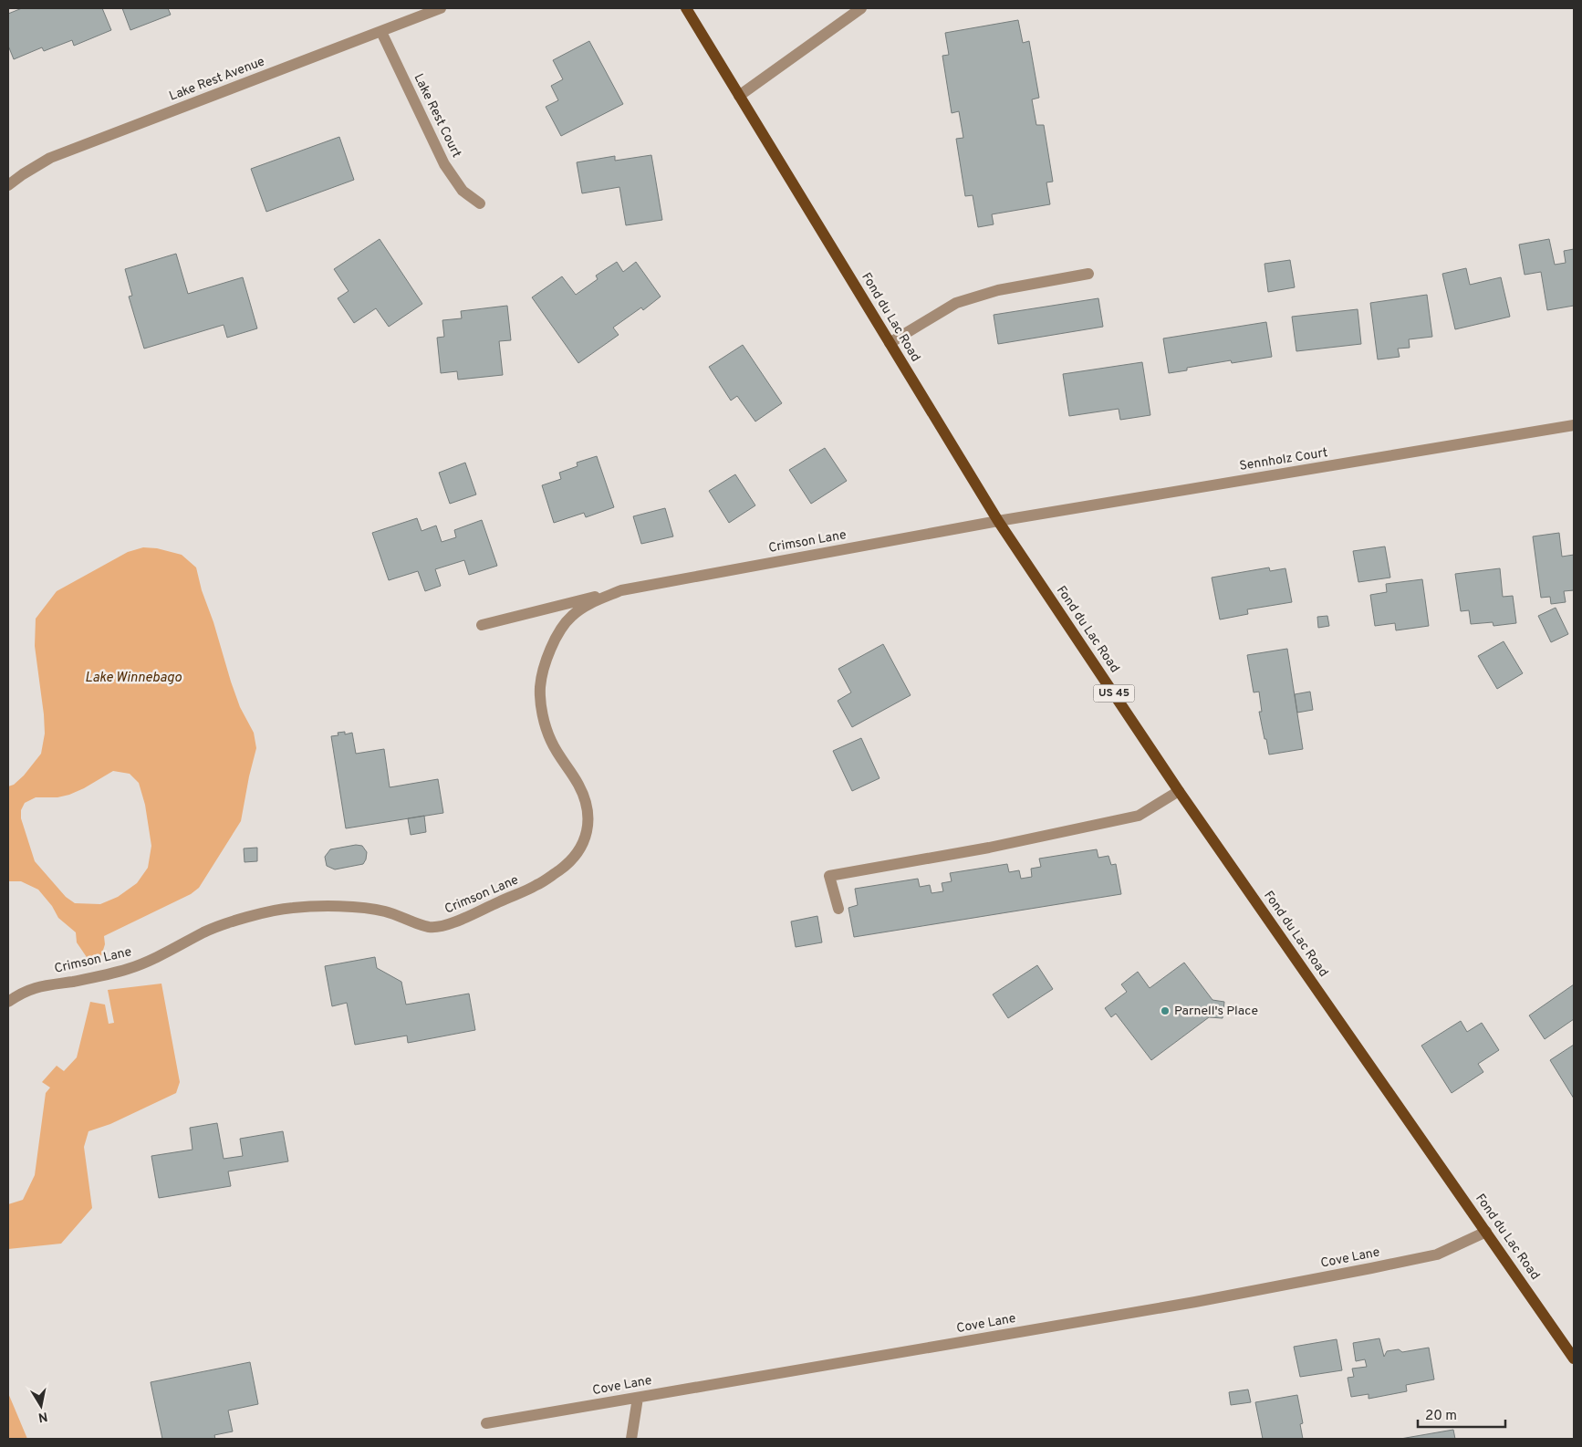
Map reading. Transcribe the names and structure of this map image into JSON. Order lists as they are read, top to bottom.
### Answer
{
  "streets": {
    "main road": ["Fond du Lac Road", "US 45"],
    "street": [
      "Lake Rest Avenue",
      "Lake Rest Court",
      "Sennholz Court",
      "Crimson Lane",
      "Cove Lane"
    ]
  },
  "crossings": [
    ["Lake Rest Avenue", "Lake Rest Court"],
    ["Fond du Lac Road", "Sennholz Court"],
    ["Fond du Lac Road", "Crimson Lane"],
    ["Fond du Lac Road", "Cove Lane"],
    ["Sennholz Court", "Crimson Lane"]
  ],
  "water": ["Lake Winnebago"],
  "places": ["Parnell's Place"],
  "scale_bar": "20 m",
  "north": "bottom"
}
